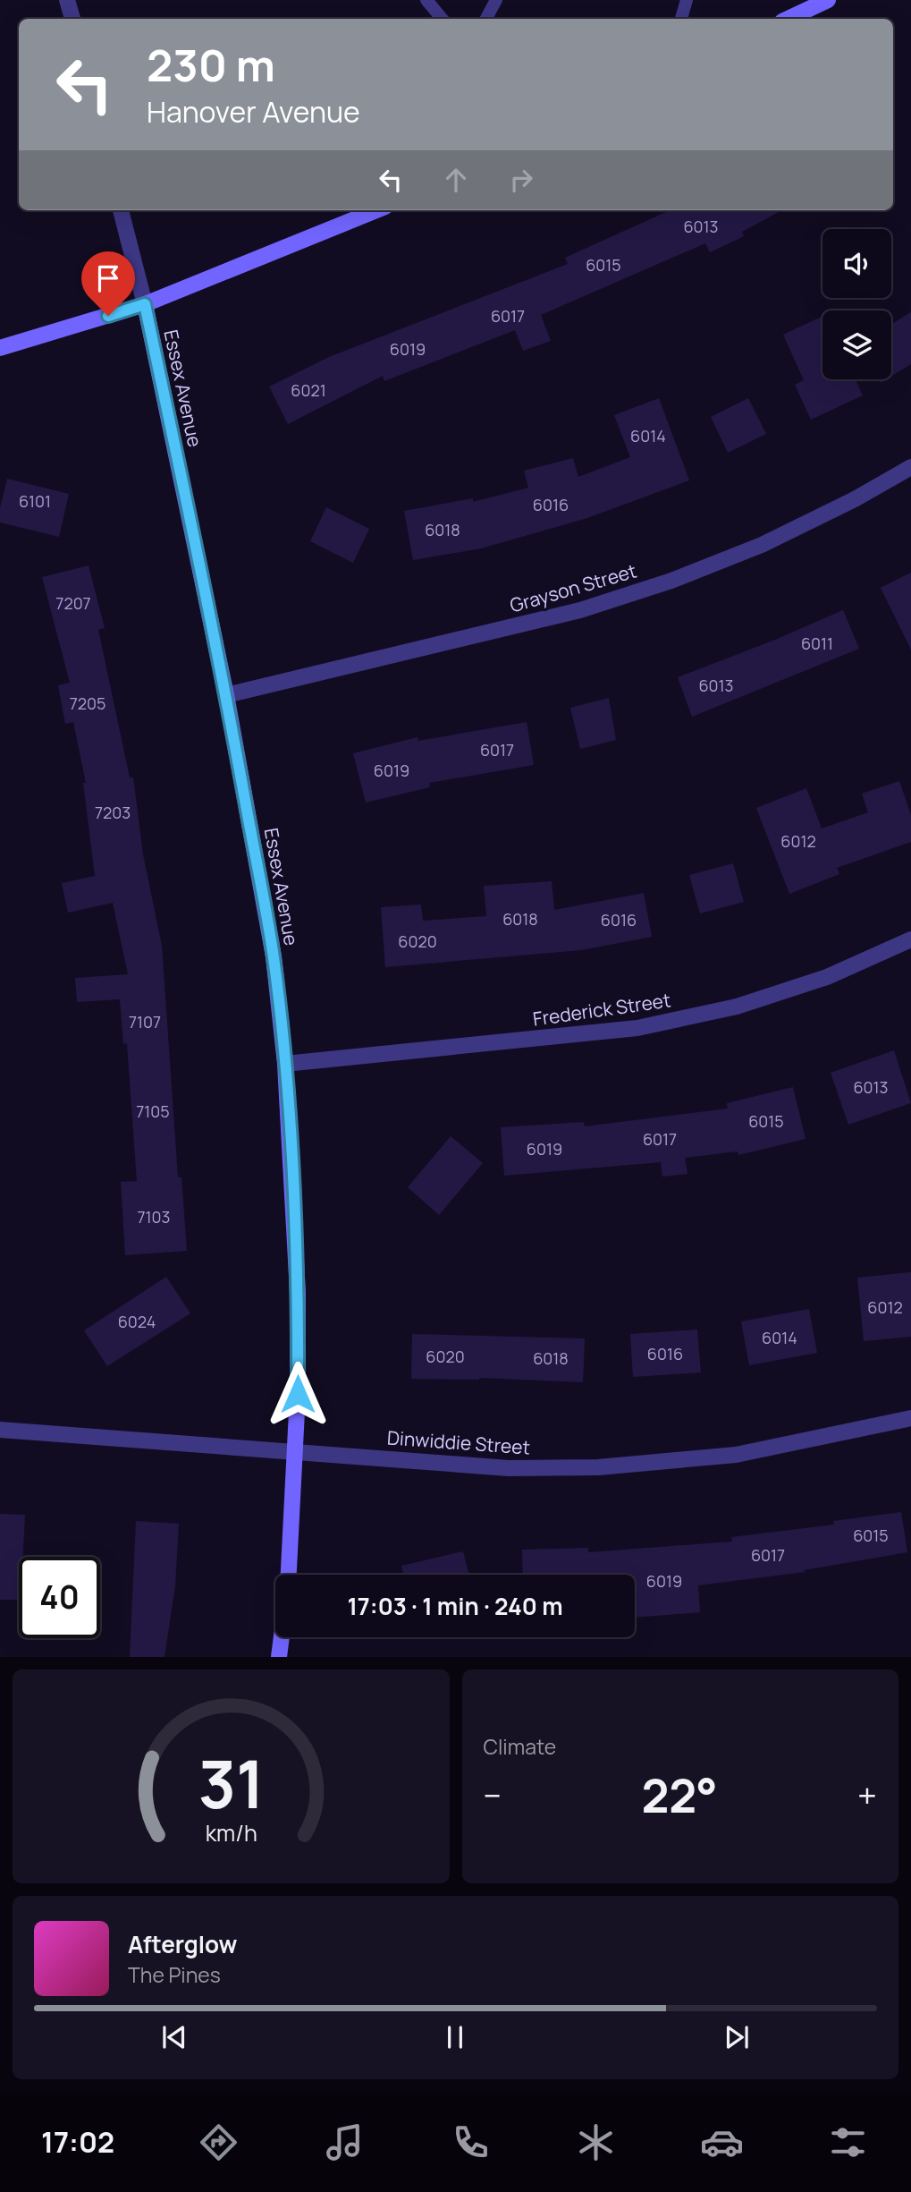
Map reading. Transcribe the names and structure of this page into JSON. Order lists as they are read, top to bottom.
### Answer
{
  "streets": {
    "street": [
      "Essex Avenue",
      "Grayson Street",
      "Frederick Street",
      "Dinwiddie Street"
    ]
  },
  "crossings": [
    ["Essex Avenue", "Grayson Street"],
    ["Essex Avenue", "Frederick Street"],
    ["Essex Avenue", "Dinwiddie Street"]
  ],
  "house_numbers": [
    "6013",
    "6015",
    "6017",
    "6019",
    "6021",
    "6014",
    "6101",
    "6016",
    "6018",
    "7207",
    "6011",
    "6013",
    "7205",
    "6017",
    "6019",
    "7203",
    "6012",
    "6018",
    "6016",
    "6020",
    "7107",
    "6013",
    "7105",
    "6015",
    "6017",
    "6019",
    "7103",
    "6012",
    "6024",
    "6014",
    "6016",
    "6020",
    "6018",
    "6015",
    "6017",
    "6019"
  ],
  "page": {
    "turn": ["230 m", "Hanover Avenue"],
    "limit": "40",
    "trip": "17:03 · 1 min · 240 m",
    "tile": "Climate",
    "heat": ["−", "22°", "+"],
    "song": ["Afterglow", "The Pines"],
    "tabs": "17:02",
    "gauge": ["31", "km/h"]
  }
}
